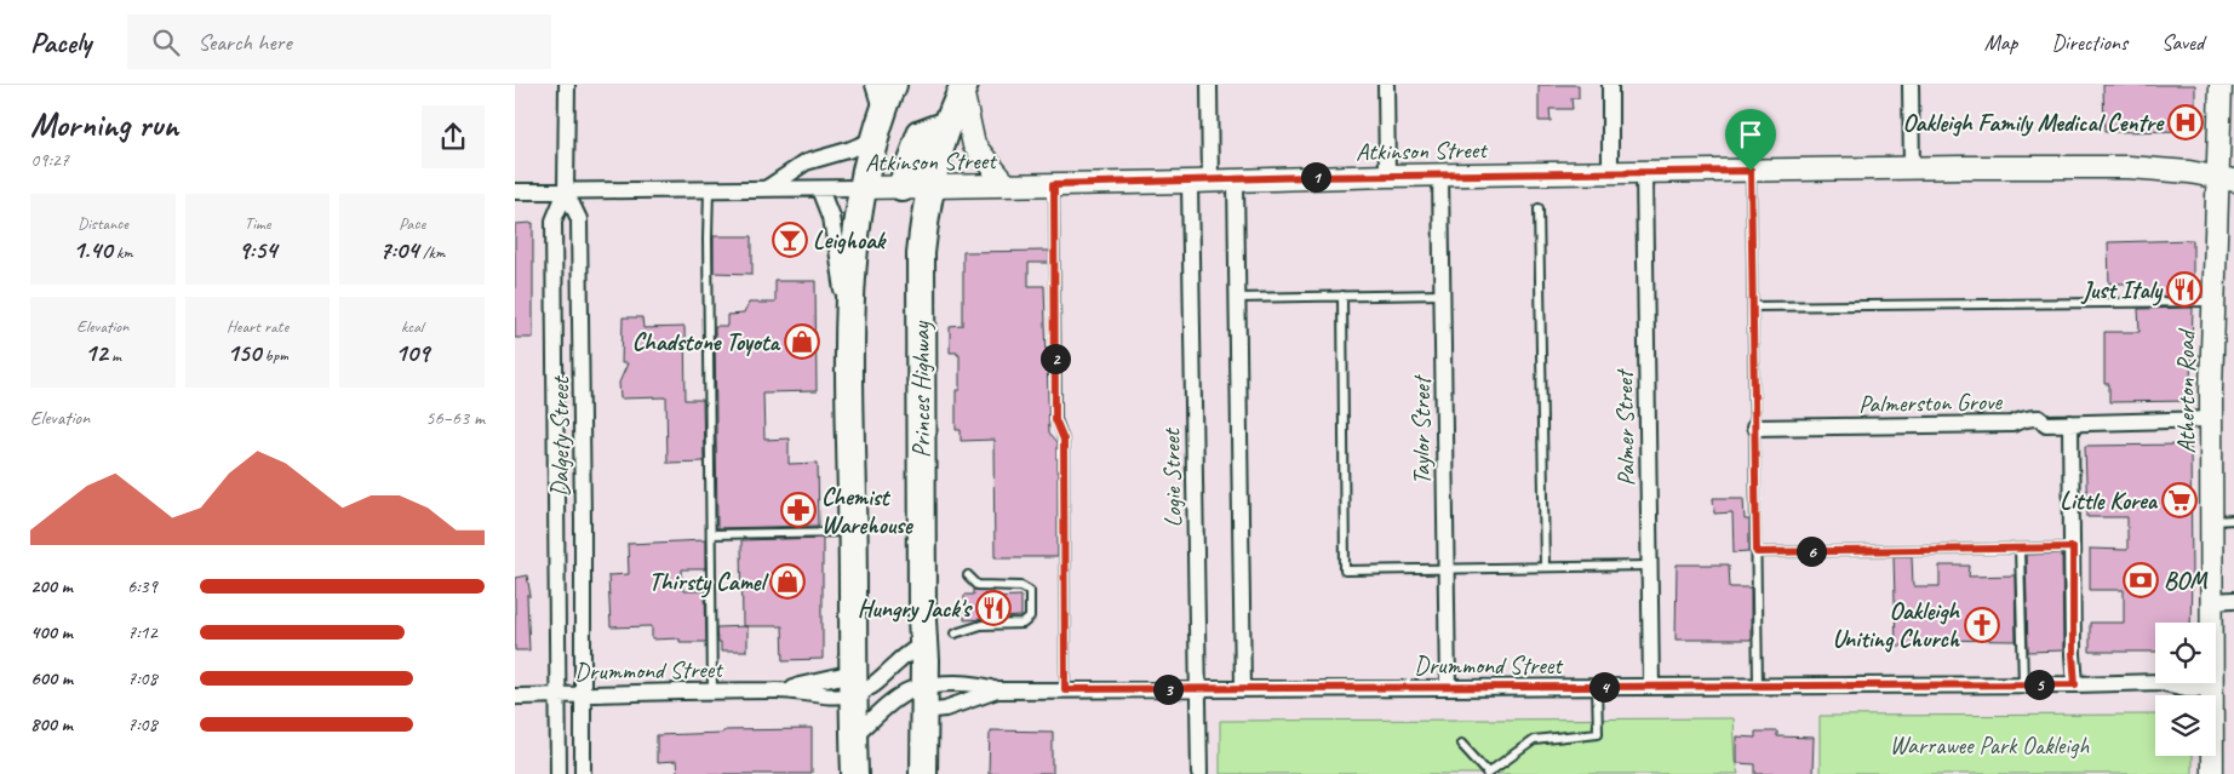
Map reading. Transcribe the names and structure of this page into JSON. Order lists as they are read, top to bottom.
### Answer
{
  "streets": {
    "highway": ["Princes Highway"],
    "street": [
      "Atkinson Street",
      "Atherton Road",
      "Palmerston Grove",
      "Palmer Street",
      "Taylor Street",
      "Dalgety Street",
      "Logie Street",
      "Drummond Street"
    ]
  },
  "crossings": [
    ["Atkinson Street", "Princes Highway"],
    ["Atkinson Street", "Atherton Road"],
    ["Atkinson Street", "Palmer Street"],
    ["Atkinson Street", "Taylor Street"],
    ["Atkinson Street", "Dalgety Street"],
    ["Atkinson Street", "Logie Street"],
    ["Princes Highway", "Drummond Street"],
    ["Atherton Road", "Palmerston Grove"],
    ["Atherton Road", "Drummond Street"],
    ["Palmer Street", "Drummond Street"],
    ["Taylor Street", "Drummond Street"],
    ["Dalgety Street", "Drummond Street"],
    ["Logie Street", "Drummond Street"]
  ],
  "parks": ["Warrawee Park Oakleigh"],
  "places": {
    "hospital": ["Oakleigh Family Medical Centre"],
    "bar": ["Leighoak"],
    "restaurant": ["Just Italy", "Hungry Jack's"],
    "shop": ["Chadstone Toyota", "Thirsty Camel"],
    "supermarket": ["Little Korea"],
    "pharmacy": ["Chemist Warehouse"],
    "bank": ["BOM"],
    "church": ["Oakleigh Uniting Church"]
  },
  "page": {
    "header": "Pacely",
    "search": "Search here",
    "nav": ["Map", "Directions", "Saved"],
    "heading": ["Morning run", "09:27"],
    "pins": [
      "1",
      "2",
      "6",
      "5",
      "4",
      "3"
    ],
    "stats": [
      ["Distance", "1.40 km"],
      ["Time", "9:54"],
      ["Pace", "7:04 /km"],
      ["Elevation", "12 m"],
      ["Heart rate", "150 bpm"],
      ["kcal", "109"]
    ],
    "chart": ["Elevation", "56–63 m"],
    "list": [
      {
        "name": "200 m",
        "note": "6:39"
      },
      {
        "name": "400 m",
        "note": "7:12"
      },
      {
        "name": "600 m",
        "note": "7:08"
      },
      {
        "name": "800 m",
        "note": "7:08"
      }
    ]
  }
}
